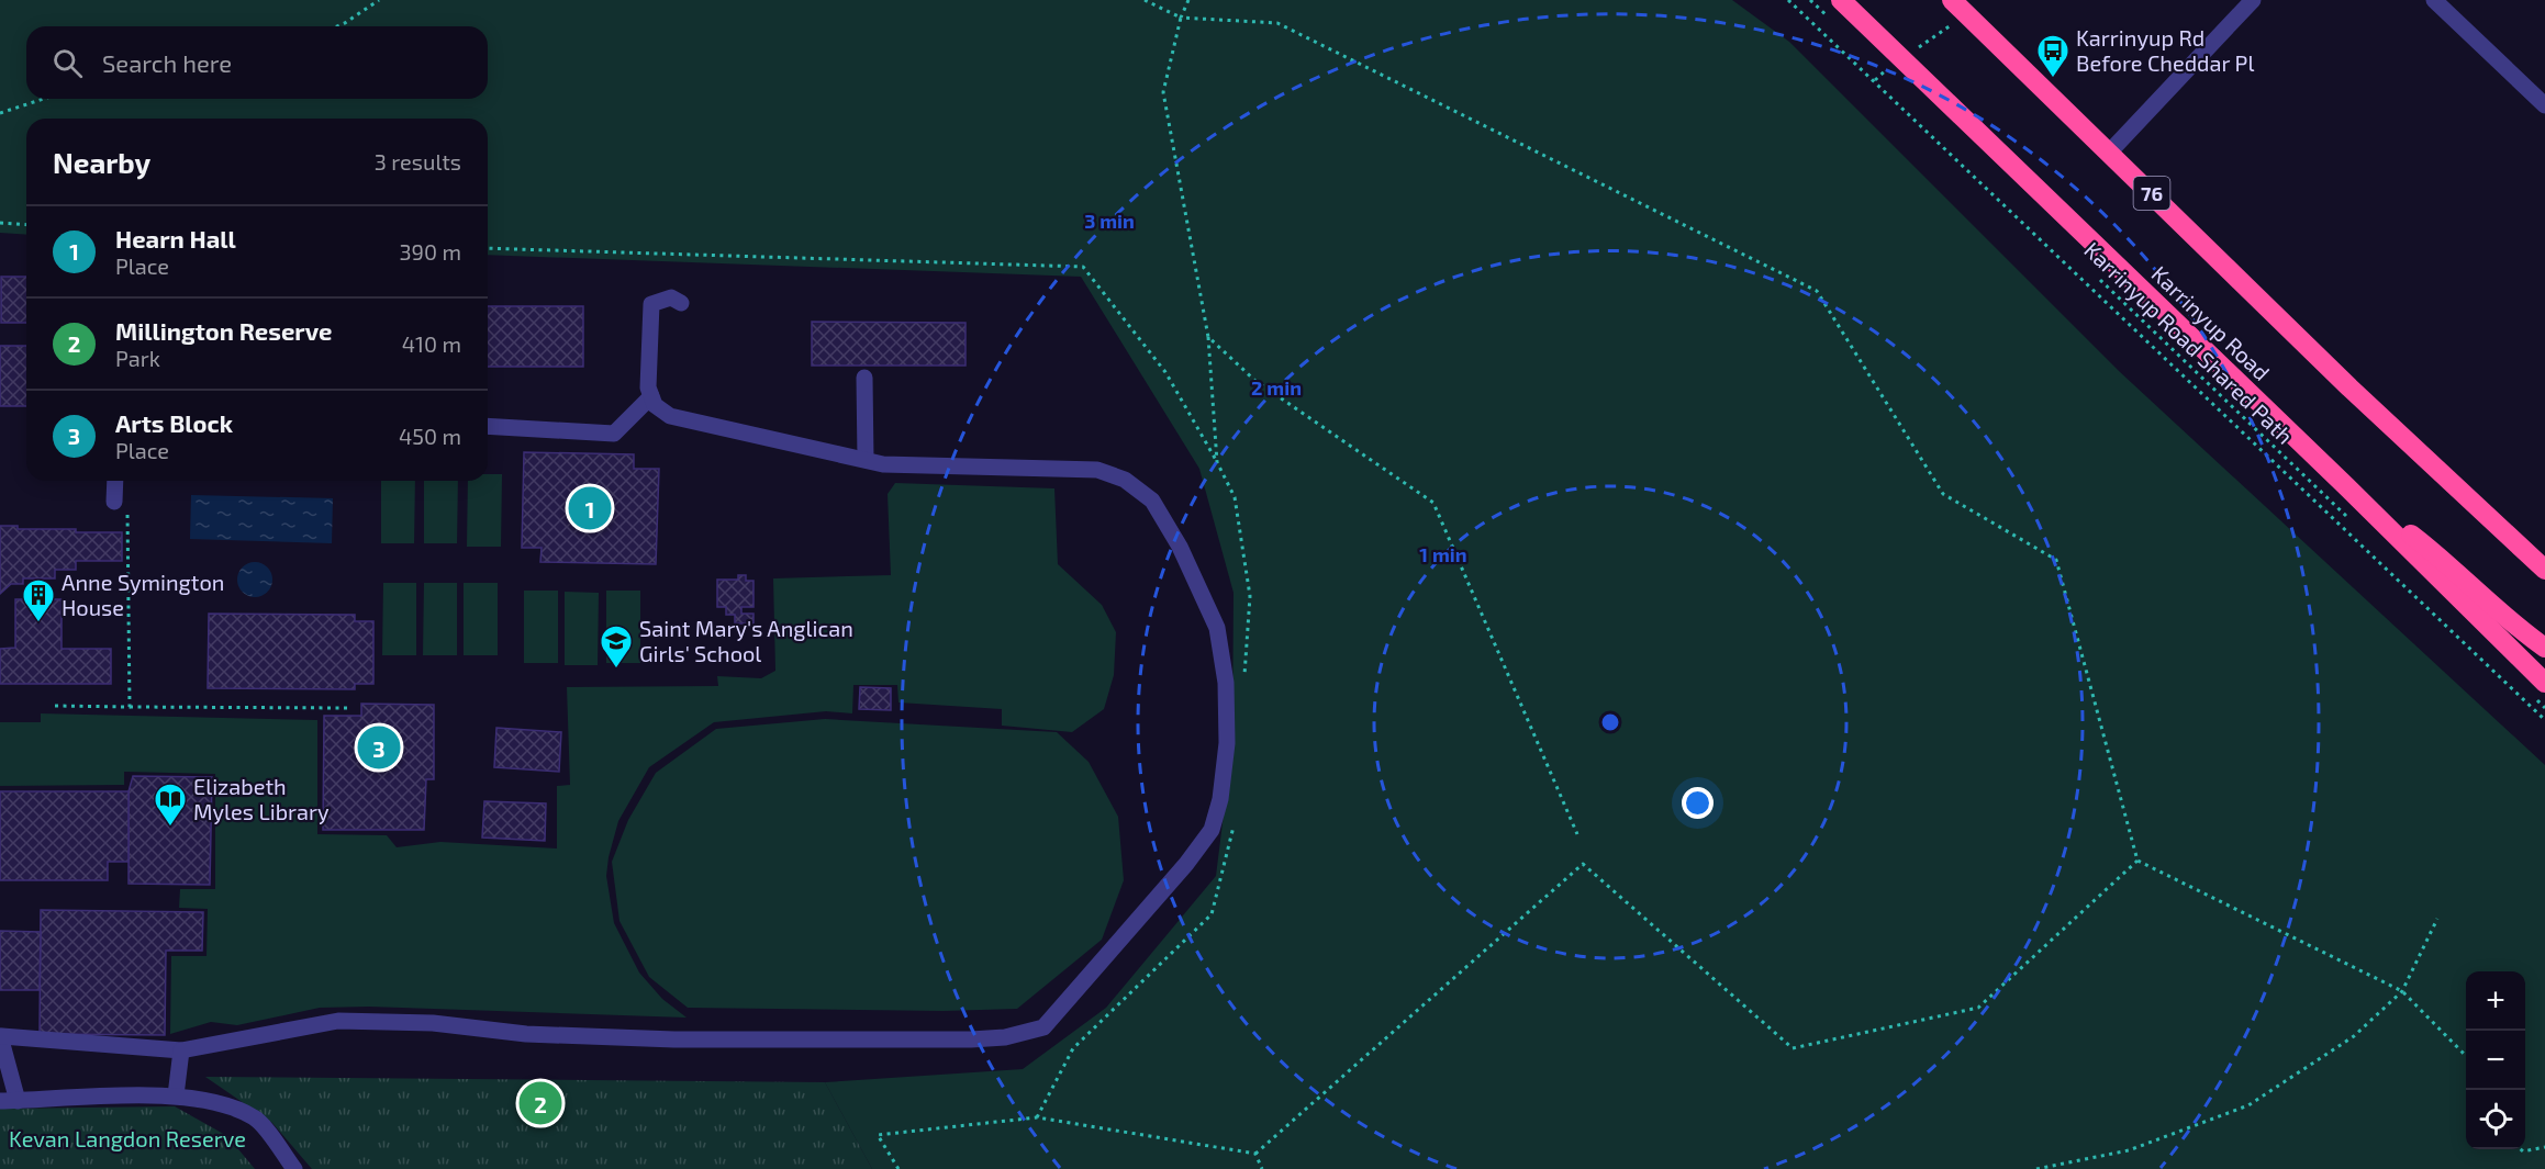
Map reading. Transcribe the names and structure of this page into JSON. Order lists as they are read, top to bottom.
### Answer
{
  "streets": {
    "highway": ["76", "Karrinyup Road"],
    "path": ["Karrinyup Road Shared Path"]
  },
  "parks": ["Kevan Langdon Reserve"],
  "places": {
    "bus stop": ["Karrinyup Rd Before Cheddar Pl"],
    "building": ["Anne Symington House"],
    "school or university": ["Saint Mary's Anglican Girls' School"],
    "library": ["Elizabeth Myles Library"]
  },
  "page": {
    "search": "Search here",
    "heading": ["Nearby", "3 results"],
    "list": [
      {
        "mark": "1",
        "name": "Hearn Hall",
        "note": "Place",
        "value": "390 m"
      },
      {
        "mark": "2",
        "name": "Millington Reserve",
        "note": "Park",
        "value": "410 m"
      },
      {
        "mark": "3",
        "name": "Arts Block",
        "note": "Place",
        "value": "450 m"
      }
    ],
    "pins": ["1", "3", "2"],
    "map_buttons": ["+", "−"]
  },
  "rings": ["3 min", "2 min", "1 min"]
}
